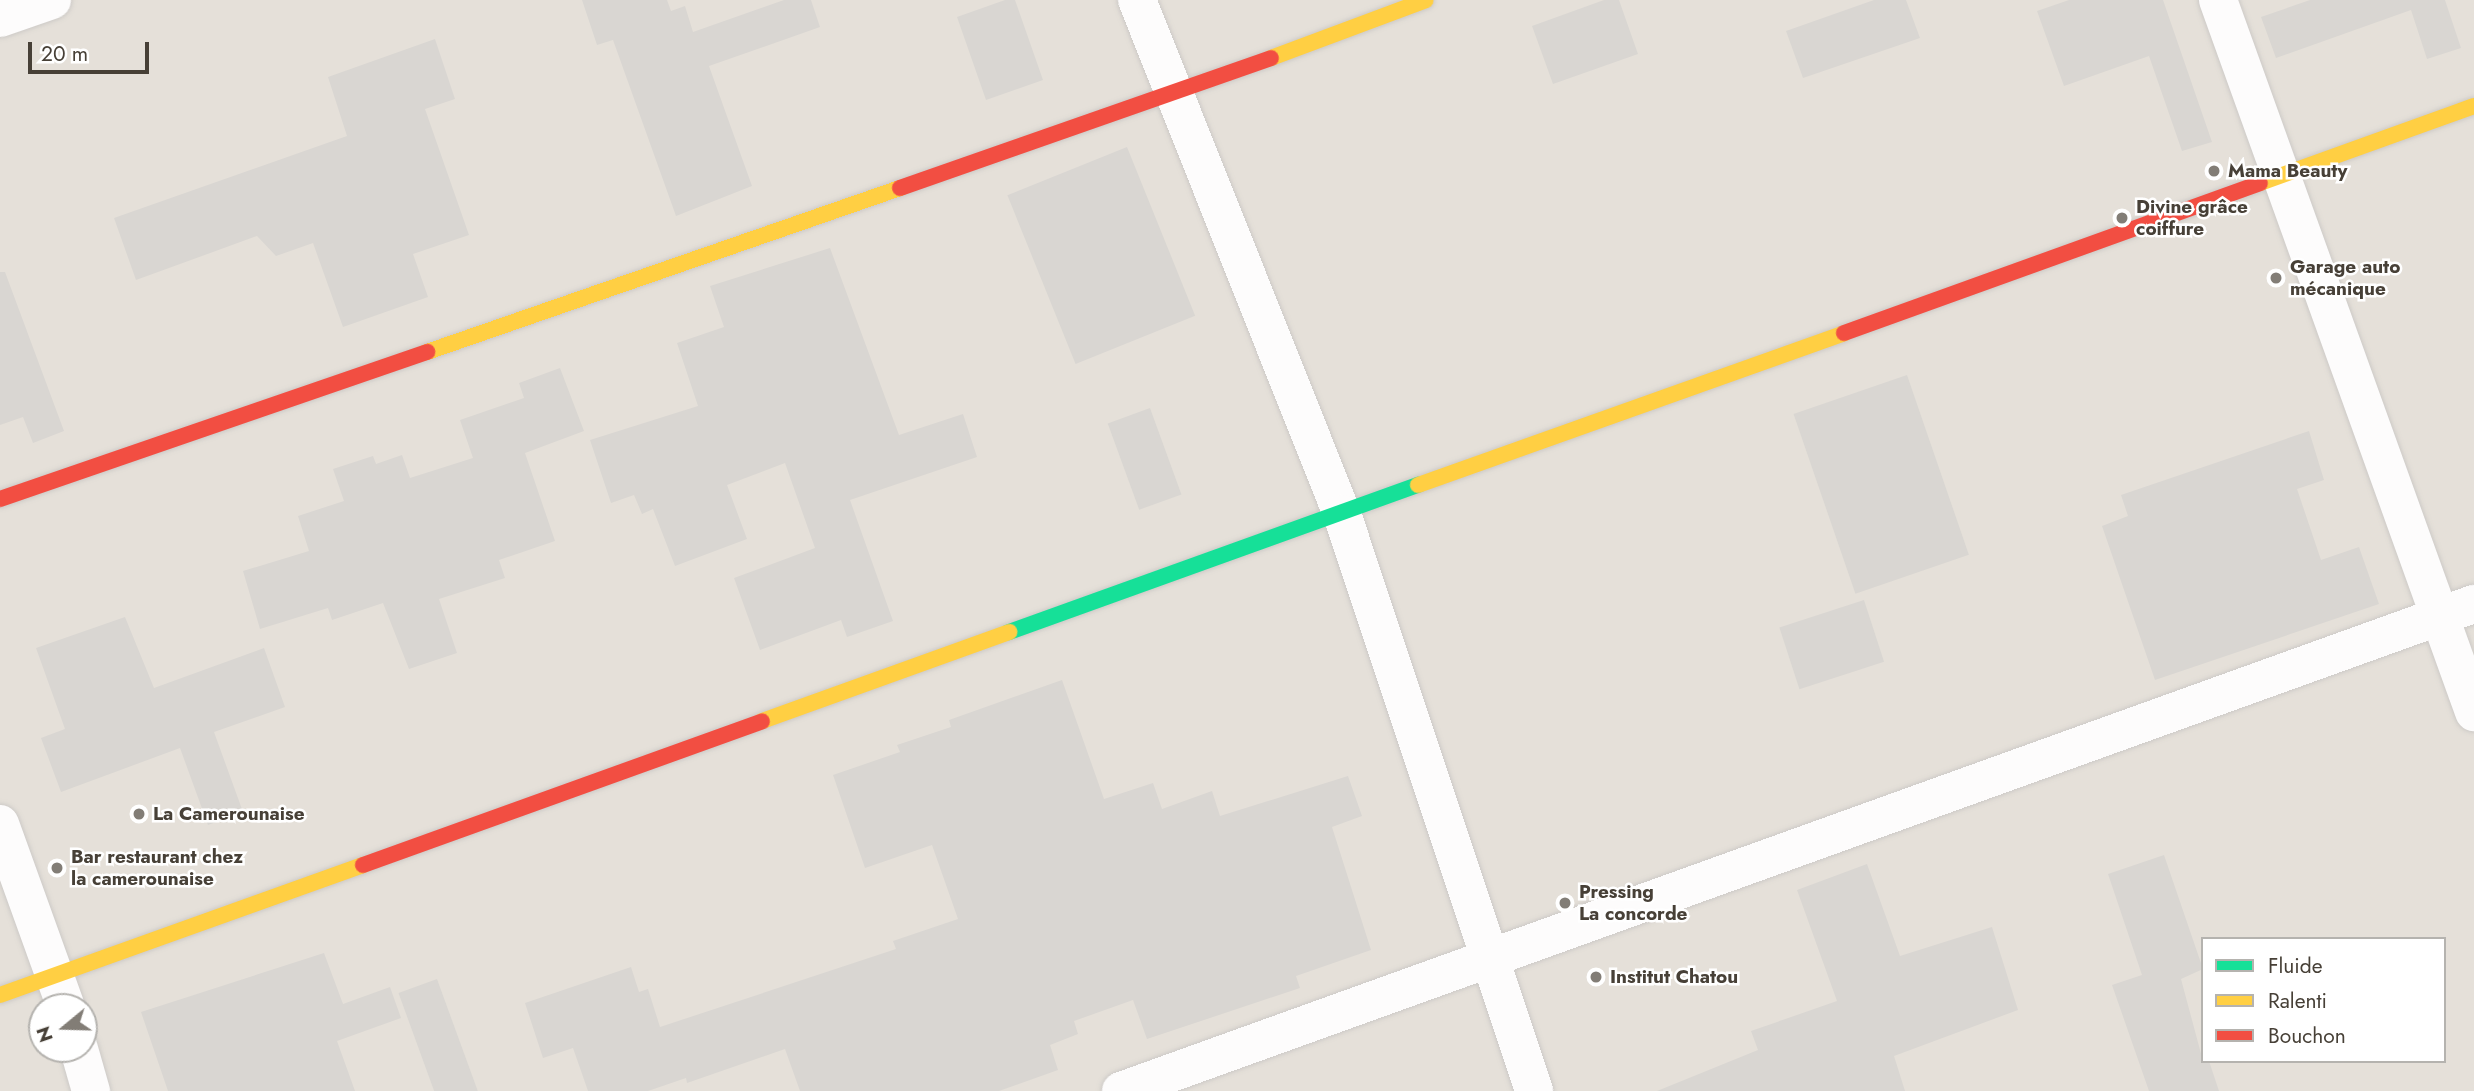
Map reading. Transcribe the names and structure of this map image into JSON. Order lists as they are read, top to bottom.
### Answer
{
  "places": [
    "Mama Beauty",
    "Divine grâce coiffure",
    "Garage auto mécanique",
    "La Camerounaise",
    "Bar restaurant chez la camerounaise",
    "Pressing La concorde",
    "Institut Chatou"
  ],
  "legend": ["Fluide", "Ralenti", "Bouchon"],
  "scale_bar": "20 m",
  "north": "left"
}
